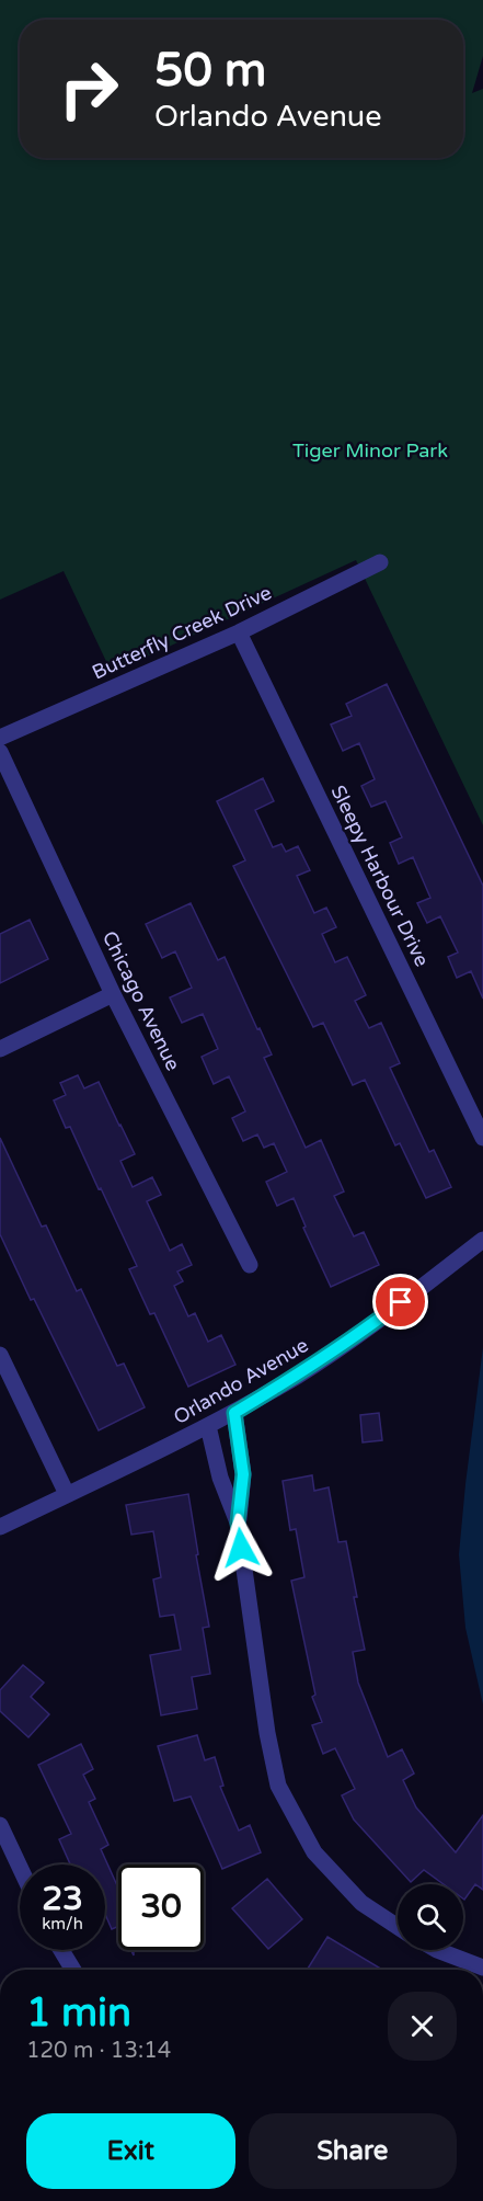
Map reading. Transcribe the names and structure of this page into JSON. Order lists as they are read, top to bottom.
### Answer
{
  "streets": {
    "street": [
      "Butterfly Creek Drive",
      "Sleepy Harbour Drive",
      "Chicago Avenue",
      "Orlando Avenue"
    ]
  },
  "crossings": [
    ["Butterfly Creek Drive", "Sleepy Harbour Drive"]
  ],
  "parks": ["Tiger Minor Park"],
  "page": {
    "turn": ["50 m", "Orlando Avenue"],
    "speed": "23 km/h",
    "limit": "30",
    "heading": ["1 min", "120 m · 13:14"],
    "buttons": ["Exit", "Share"]
  }
}
